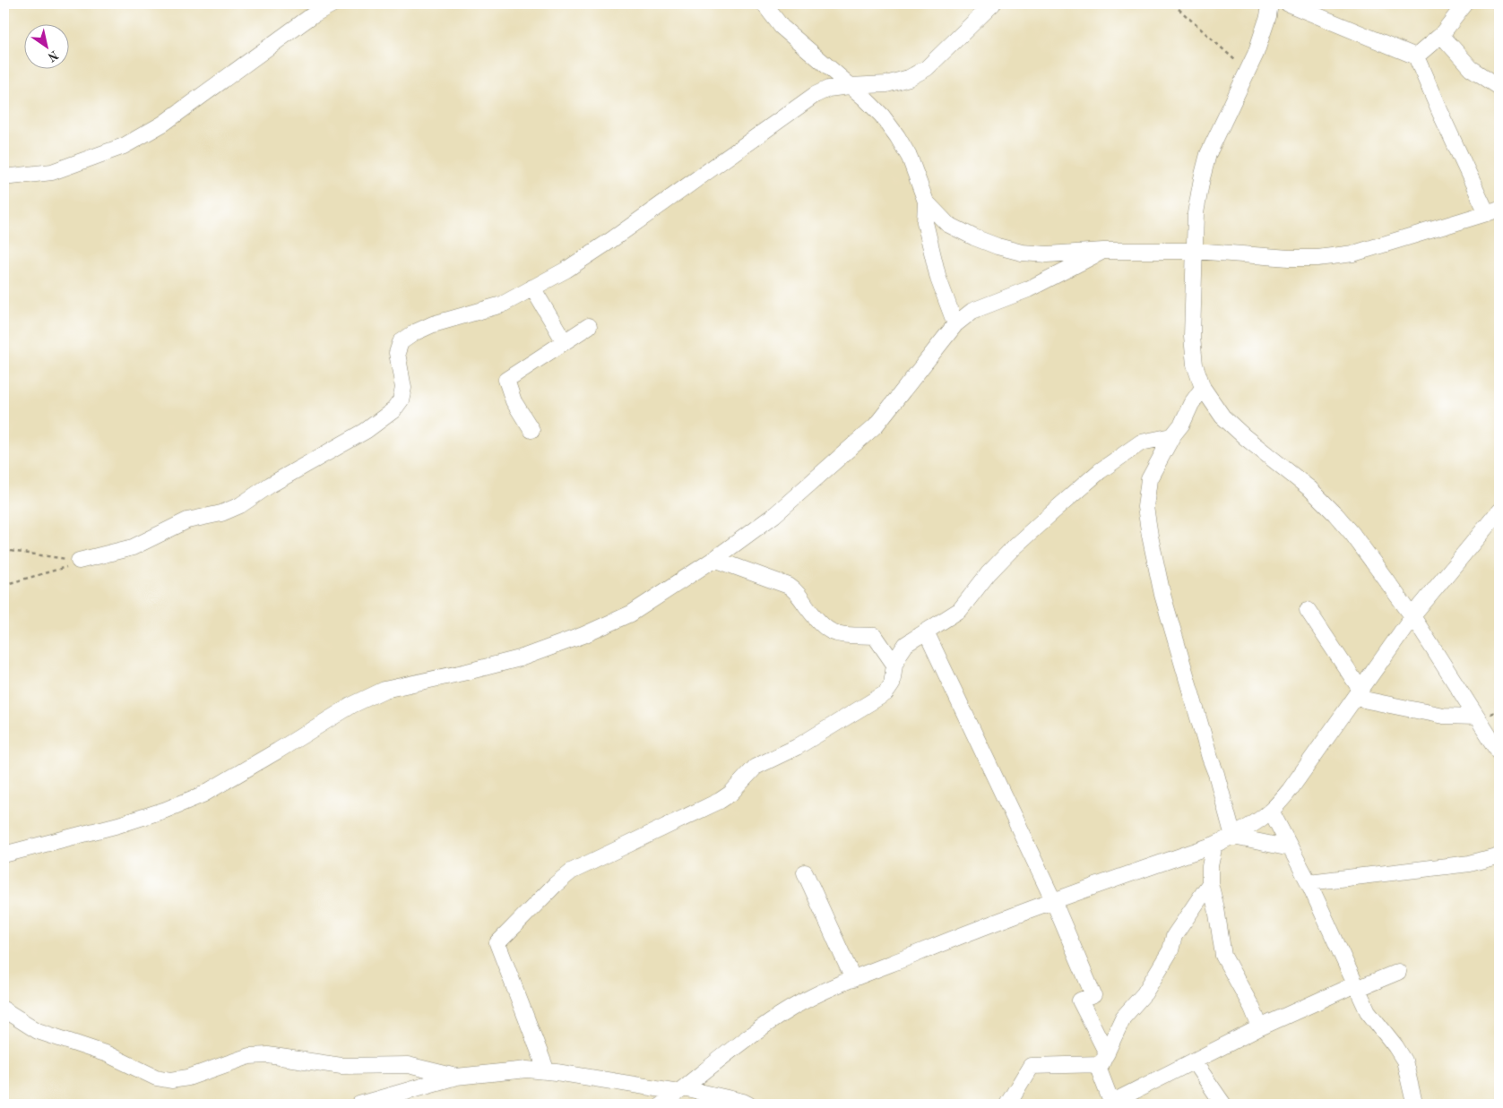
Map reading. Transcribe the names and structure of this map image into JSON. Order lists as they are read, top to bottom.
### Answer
{
  "north": "bottom right"
}
